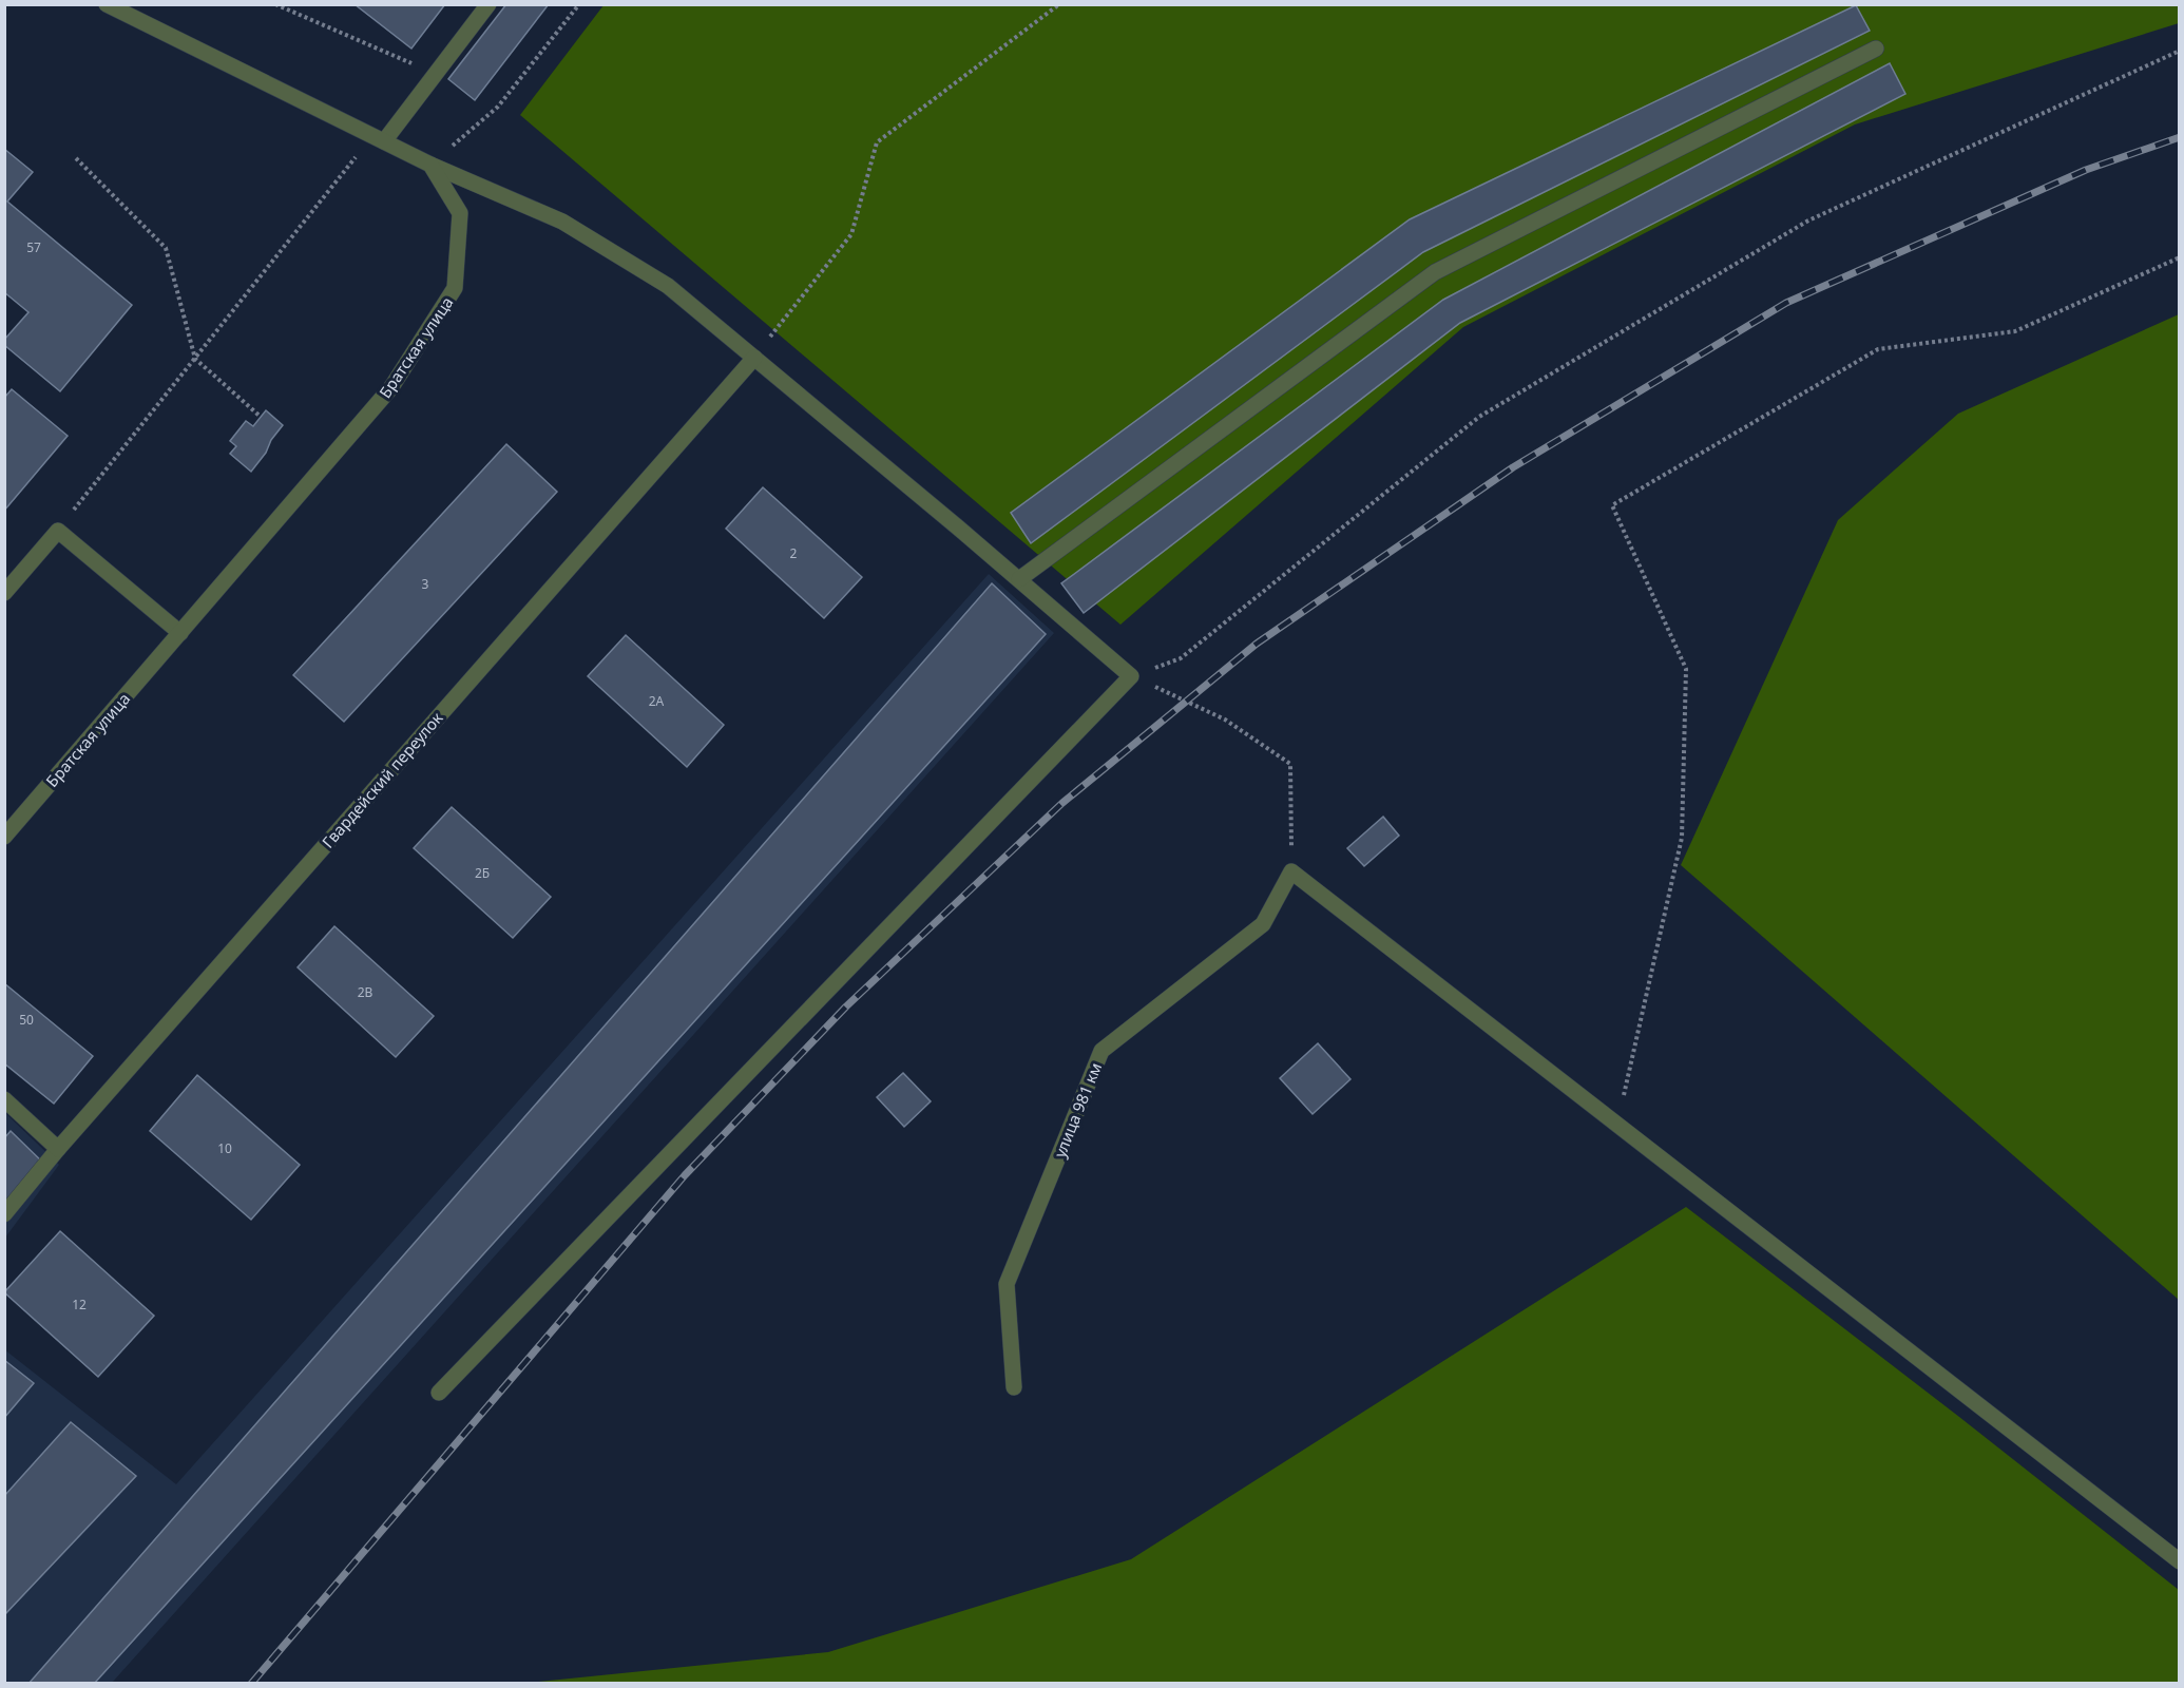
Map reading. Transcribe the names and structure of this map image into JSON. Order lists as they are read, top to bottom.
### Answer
{
  "streets": {
    "street": ["Братская улица", "Гвардейский переулок", "улица 981 км"]
  },
  "house_numbers": [
    "57",
    "2",
    "3",
    "2А",
    "2Б",
    "2В",
    "50",
    "10",
    "12"
  ]
}
